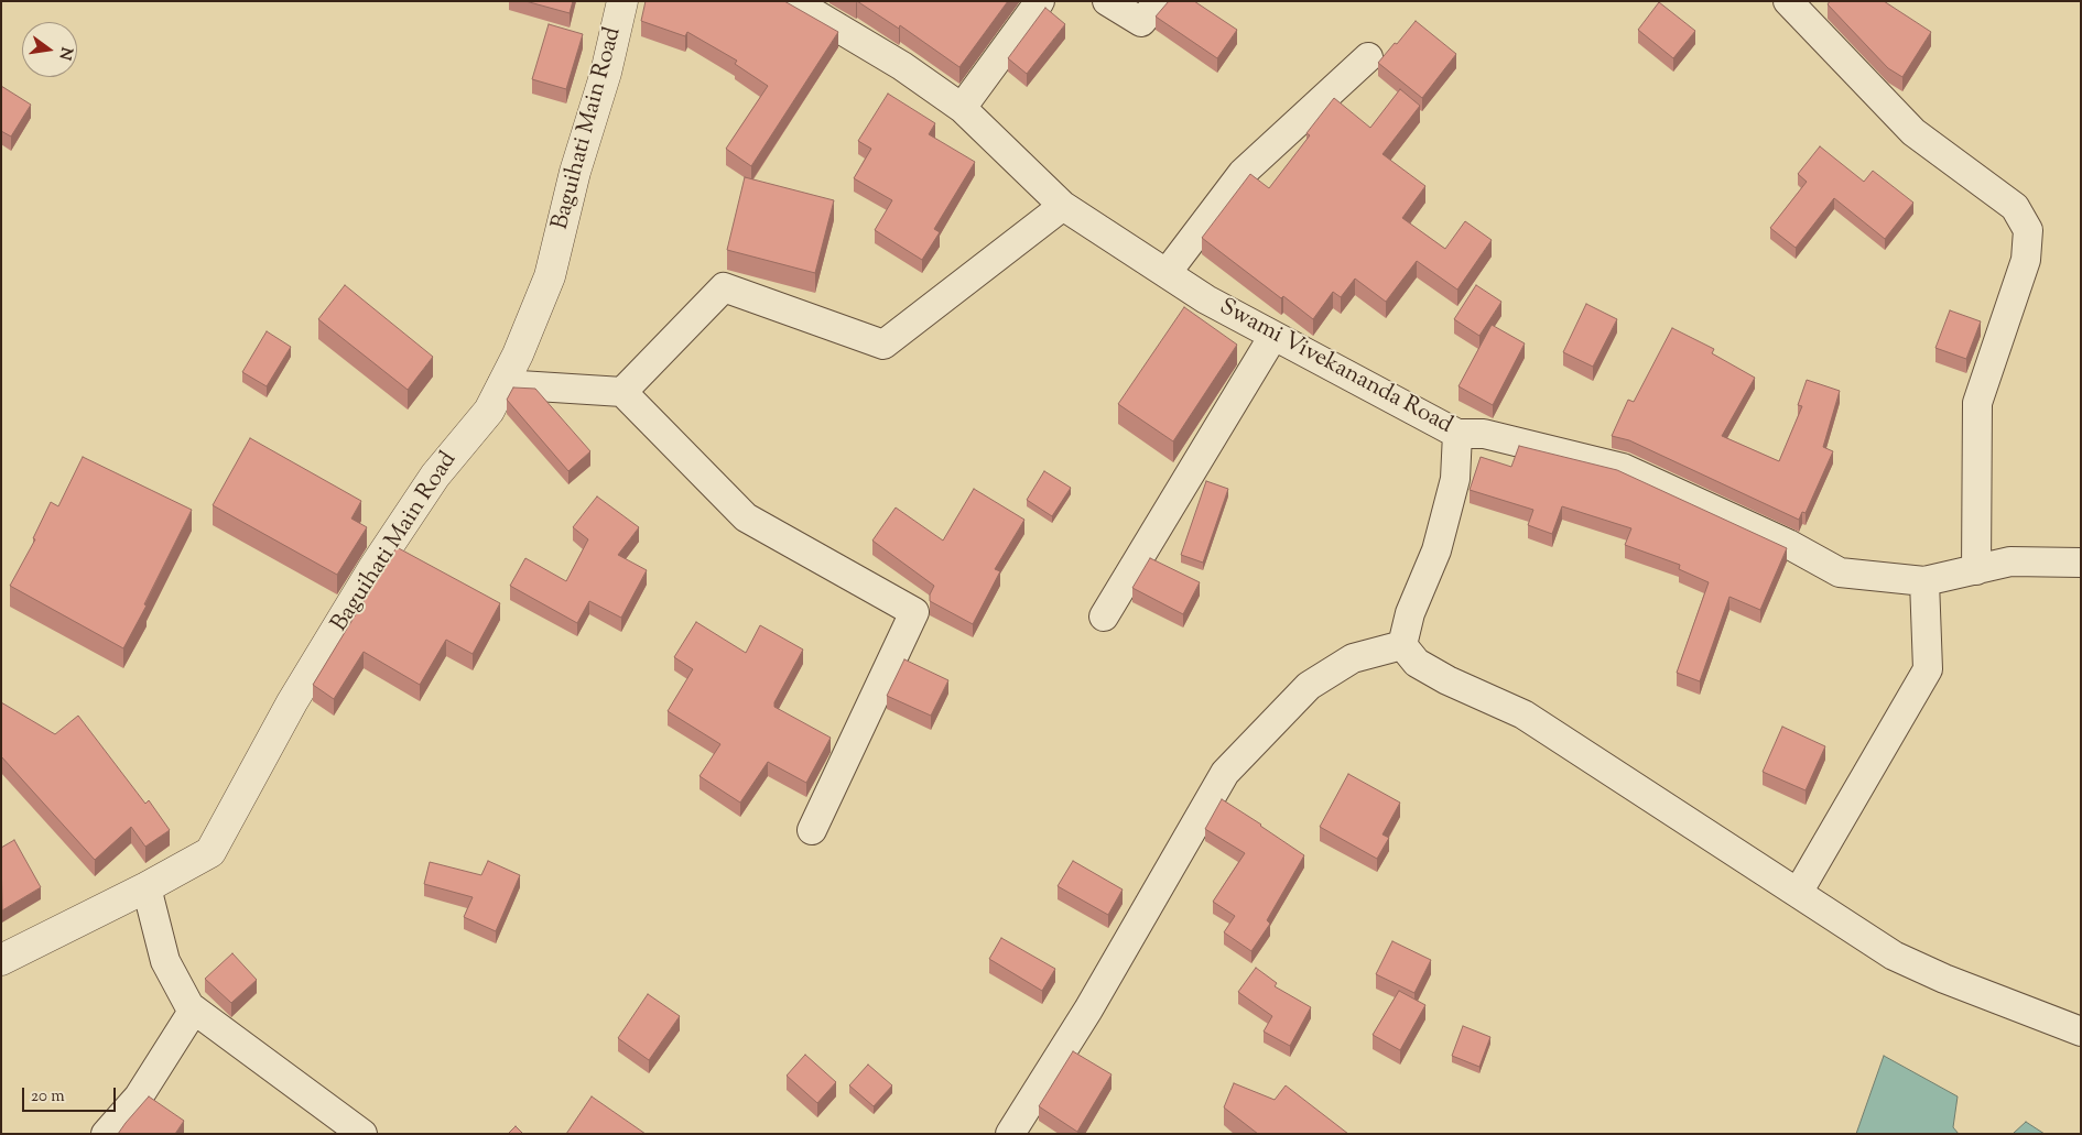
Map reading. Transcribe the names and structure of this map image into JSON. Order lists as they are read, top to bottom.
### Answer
{
  "streets": {
    "street": ["Baguihati Main Road", "Swami Vivekananda Road"]
  },
  "scale_bar": "20 m",
  "north": "right"
}
